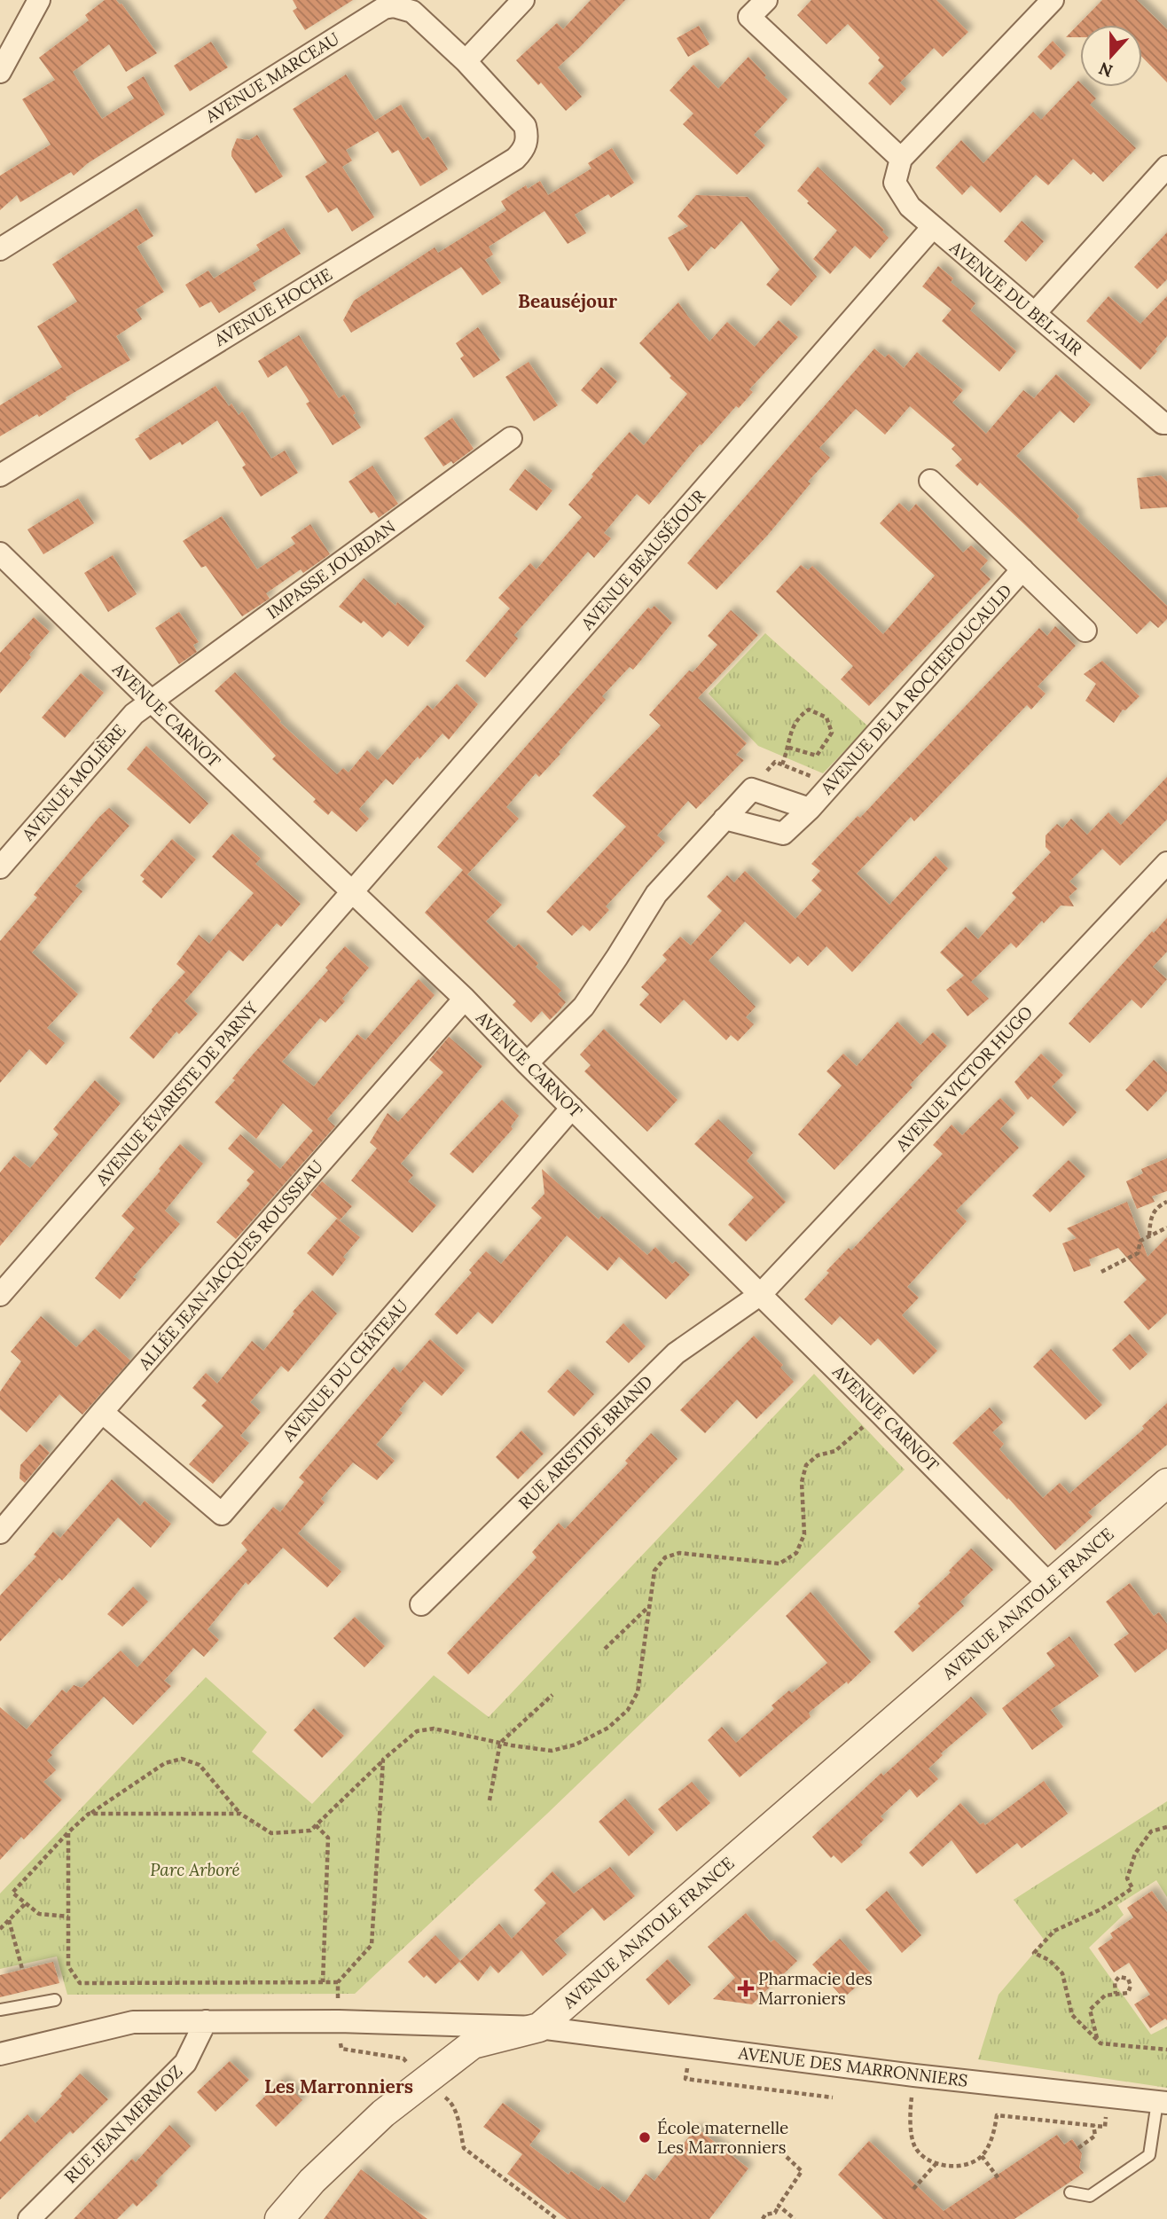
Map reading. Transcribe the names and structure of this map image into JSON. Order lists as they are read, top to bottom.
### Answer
{
  "streets": {
    "street": [
      "AVENUE MARCEAU",
      "AVENUE DU BEL-AIR",
      "AVENUE HOCHE",
      "AVENUE BEAUSÉJOUR",
      "IMPASSE JOURDAN",
      "AVENUE DE LA ROCHEFOUCAULD",
      "AVENUE CARNOT",
      "AVENUE MOLIÈRE",
      "AVENUE VICTOR HUGO",
      "AVENUE ÉVARISTE DE PARNY",
      "ALLÉE JEAN-JACQUES ROUSSEAU",
      "AVENUE DU CHÂTEAU",
      "RUE ARISTIDE BRIAND",
      "AVENUE ANATOLE FRANCE",
      "AVENUE DES MARRONNIERS",
      "RUE JEAN MERMOZ"
    ]
  },
  "crossings": [
    ["AVENUE MARCEAU", "AVENUE HOCHE"],
    ["AVENUE DU BEL-AIR", "AVENUE BEAUSÉJOUR"],
    ["AVENUE BEAUSÉJOUR", "AVENUE CARNOT"],
    ["AVENUE BEAUSÉJOUR", "AVENUE ÉVARISTE DE PARNY"],
    ["IMPASSE JOURDAN", "AVENUE CARNOT"],
    ["IMPASSE JOURDAN", "AVENUE MOLIÈRE"],
    ["AVENUE CARNOT", "AVENUE MOLIÈRE"],
    ["AVENUE CARNOT", "AVENUE VICTOR HUGO"],
    ["AVENUE CARNOT", "AVENUE ÉVARISTE DE PARNY"],
    ["AVENUE CARNOT", "ALLÉE JEAN-JACQUES ROUSSEAU"],
    ["AVENUE CARNOT", "AVENUE DU CHÂTEAU"],
    ["AVENUE CARNOT", "RUE ARISTIDE BRIAND"],
    ["AVENUE CARNOT", "AVENUE ANATOLE FRANCE"],
    ["AVENUE VICTOR HUGO", "RUE ARISTIDE BRIAND"],
    ["ALLÉE JEAN-JACQUES ROUSSEAU", "AVENUE DU CHÂTEAU"],
    ["AVENUE ANATOLE FRANCE", "AVENUE DES MARRONNIERS"]
  ],
  "districts": ["Beauséjour", "Les Marronniers"],
  "parks": ["Parc Arboré"],
  "places": {
    "health": ["Pharmacie des Marroniers"],
    "other": ["École maternelle Les Marronniers"]
  },
  "north": "bottom"
}
